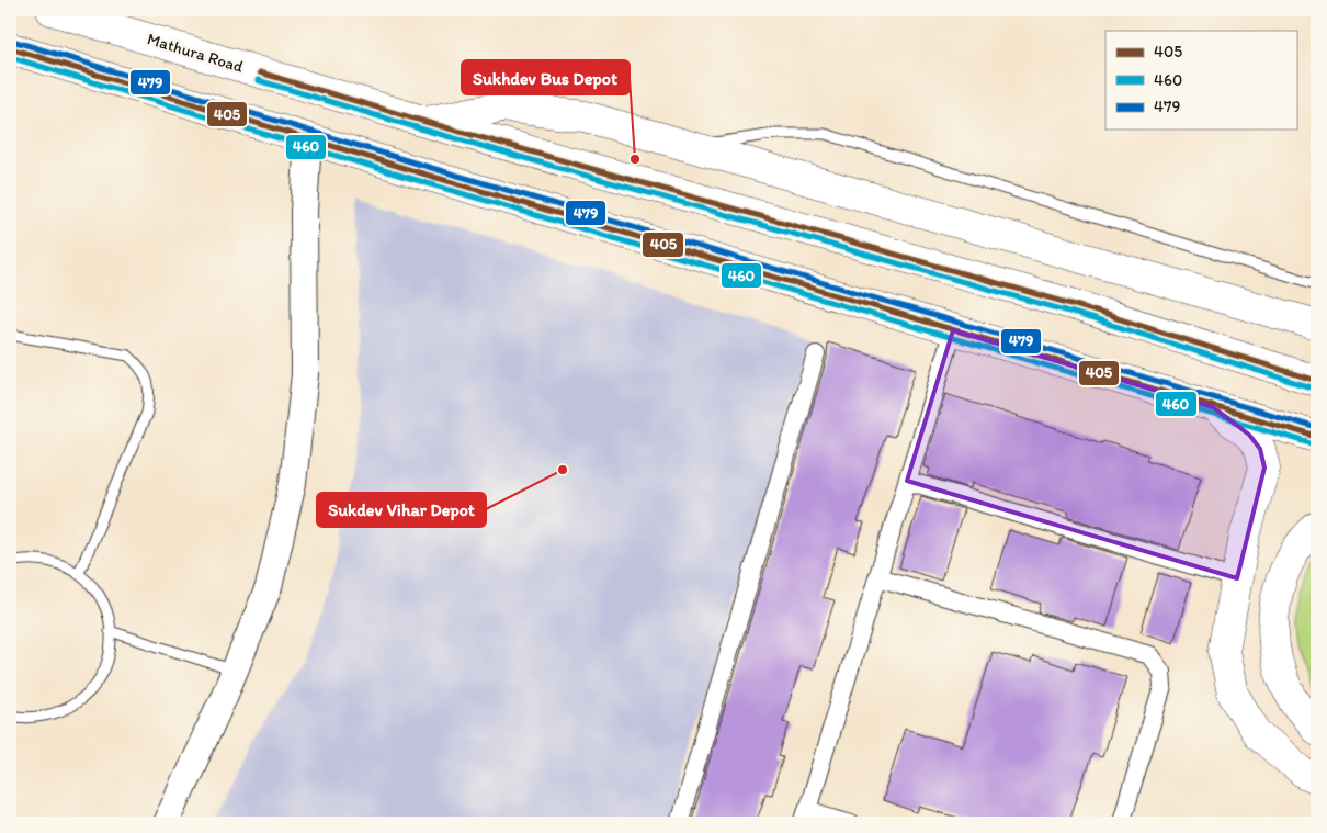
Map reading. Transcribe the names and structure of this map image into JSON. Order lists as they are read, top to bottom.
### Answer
{
  "streets": {
    "highway": ["Mathura Road"]
  },
  "places": ["Sukhdev Bus Depot", "Sukdev Vihar Depot"],
  "lines": ["transit line 479", "transit line 405", "transit line 460"],
  "legend": ["405", "460", "479"]
}
